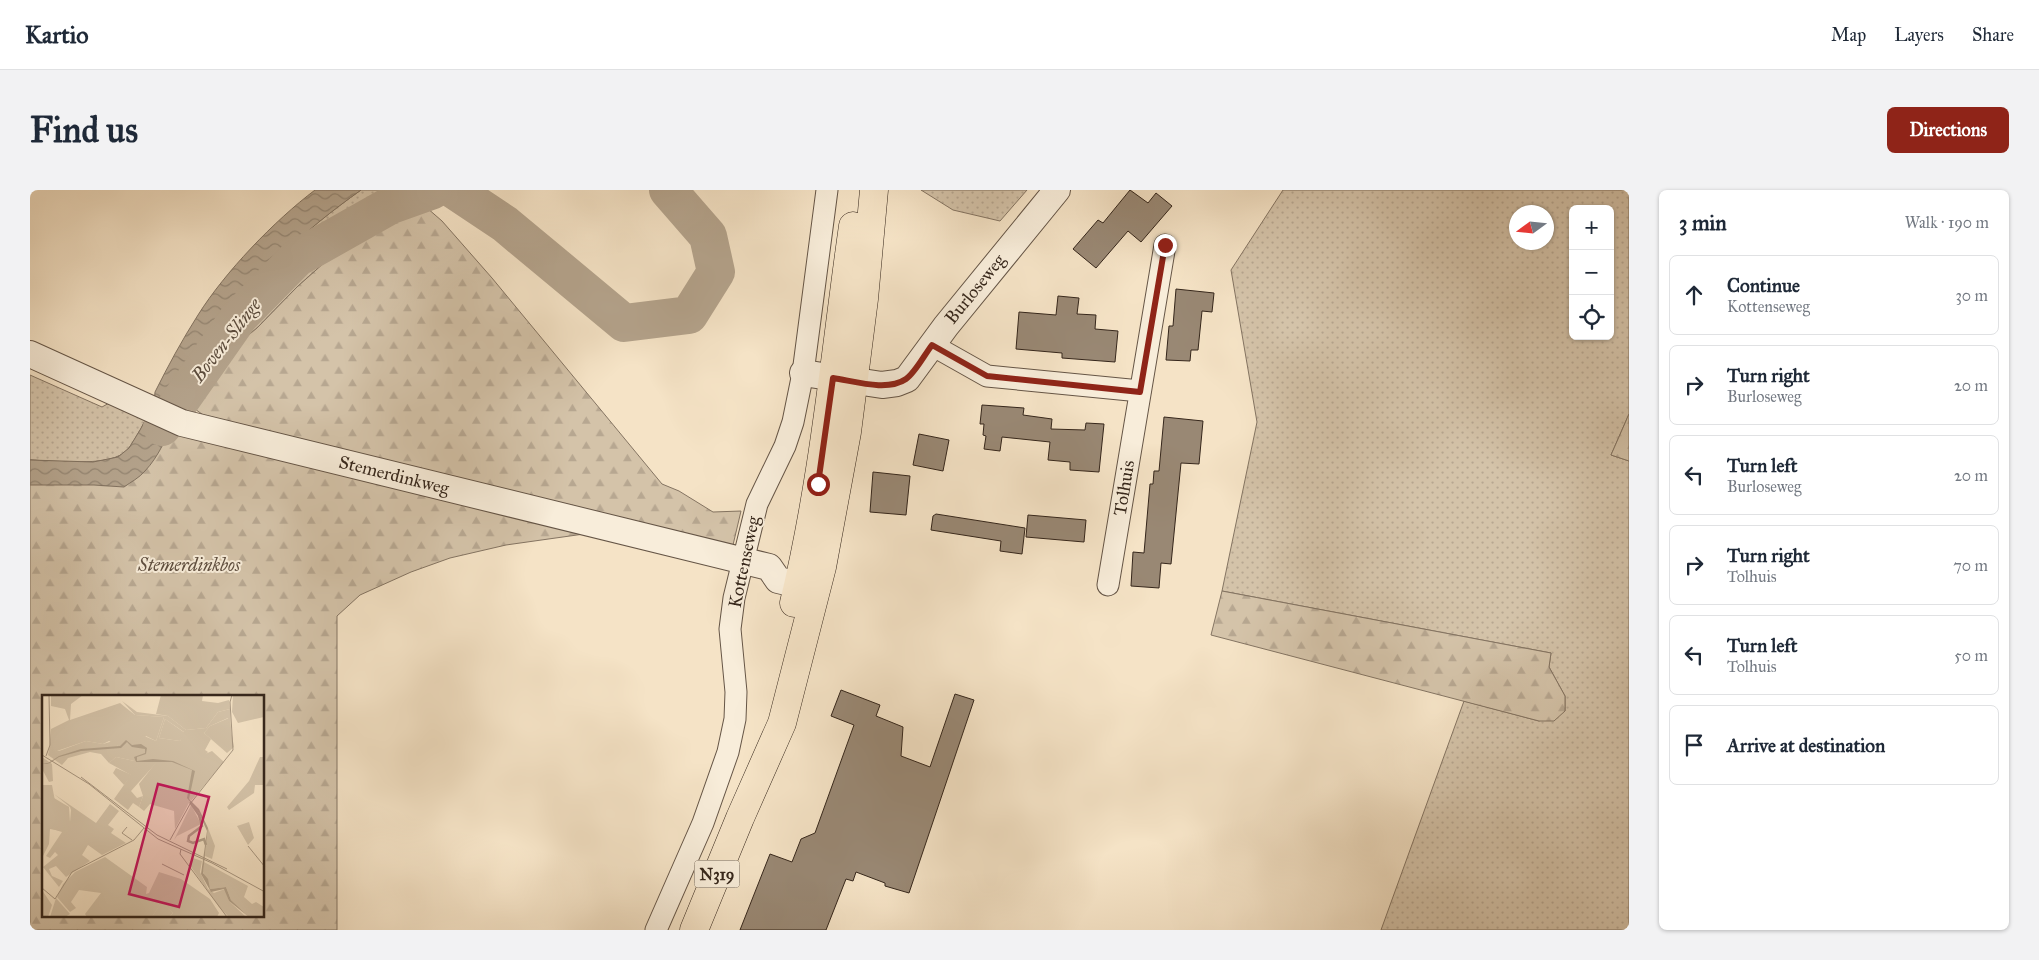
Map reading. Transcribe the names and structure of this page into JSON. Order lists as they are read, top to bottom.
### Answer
{
  "streets": {
    "main road": ["N319"],
    "street": [
      "Burloseweg",
      "Stemerdinkweg",
      "Tolhuis",
      "Kottenseweg"
    ]
  },
  "crossings": [
    ["Burloseweg", "Kottenseweg"],
    ["Burloseweg", "N319"],
    ["Stemerdinkweg", "Kottenseweg"],
    ["Stemerdinkweg", "N319"]
  ],
  "water": ["Boven-Slinge"],
  "parks": ["Stemerdinkbos"],
  "north": "left",
  "page": {
    "header": "Kartio",
    "nav": ["Map", "Layers", "Share"],
    "buttons": "Directions",
    "title": "Find us",
    "heading": ["3 min", "Walk · 190 m"],
    "map_buttons": ["+", "−"],
    "list": [
      ["Continue", "Kottenseweg", "30 m"],
      ["Turn right", "Burloseweg", "20 m"],
      ["Turn left", "Burloseweg", "20 m"],
      ["Turn right", "Tolhuis", "70 m"],
      ["Turn left", "Tolhuis", "50 m"],
      "Arrive at destination"
    ]
  }
}
